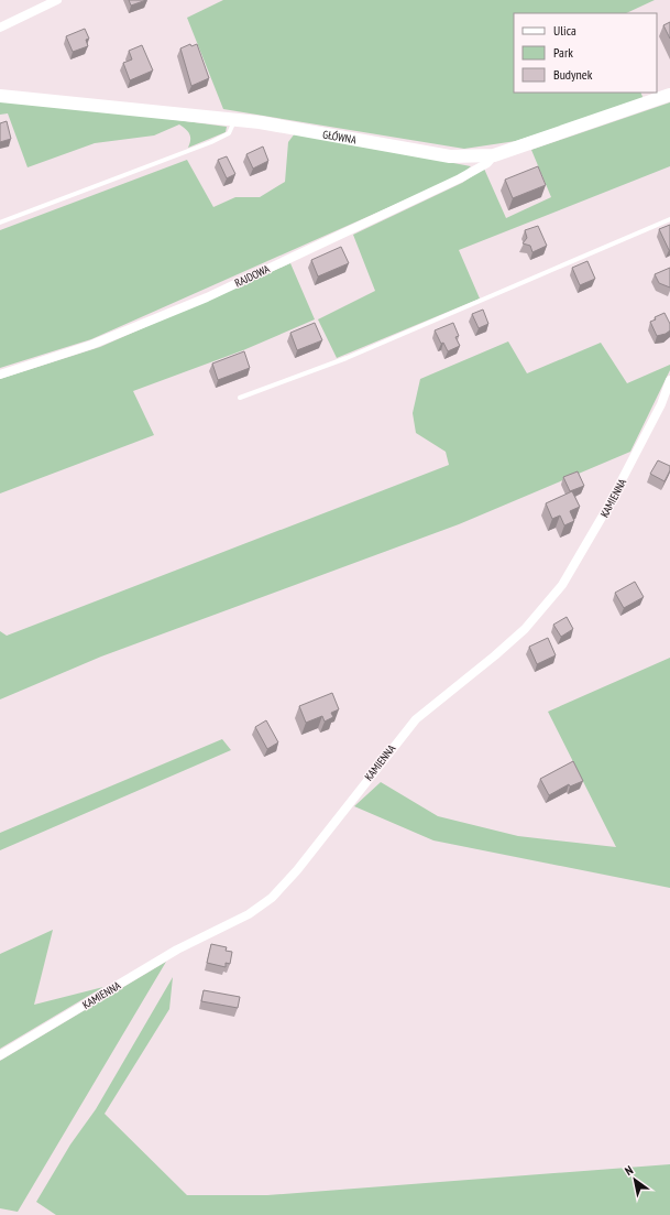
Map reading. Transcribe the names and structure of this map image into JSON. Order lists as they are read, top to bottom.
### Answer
{
  "streets": {
    "street": ["GŁÓWNA", "RAJDOWA", "KAMIENNA"]
  },
  "crossings": [
    ["GŁÓWNA", "RAJDOWA"]
  ],
  "legend": ["Ulica", "Park", "Budynek"],
  "north": "top left"
}
